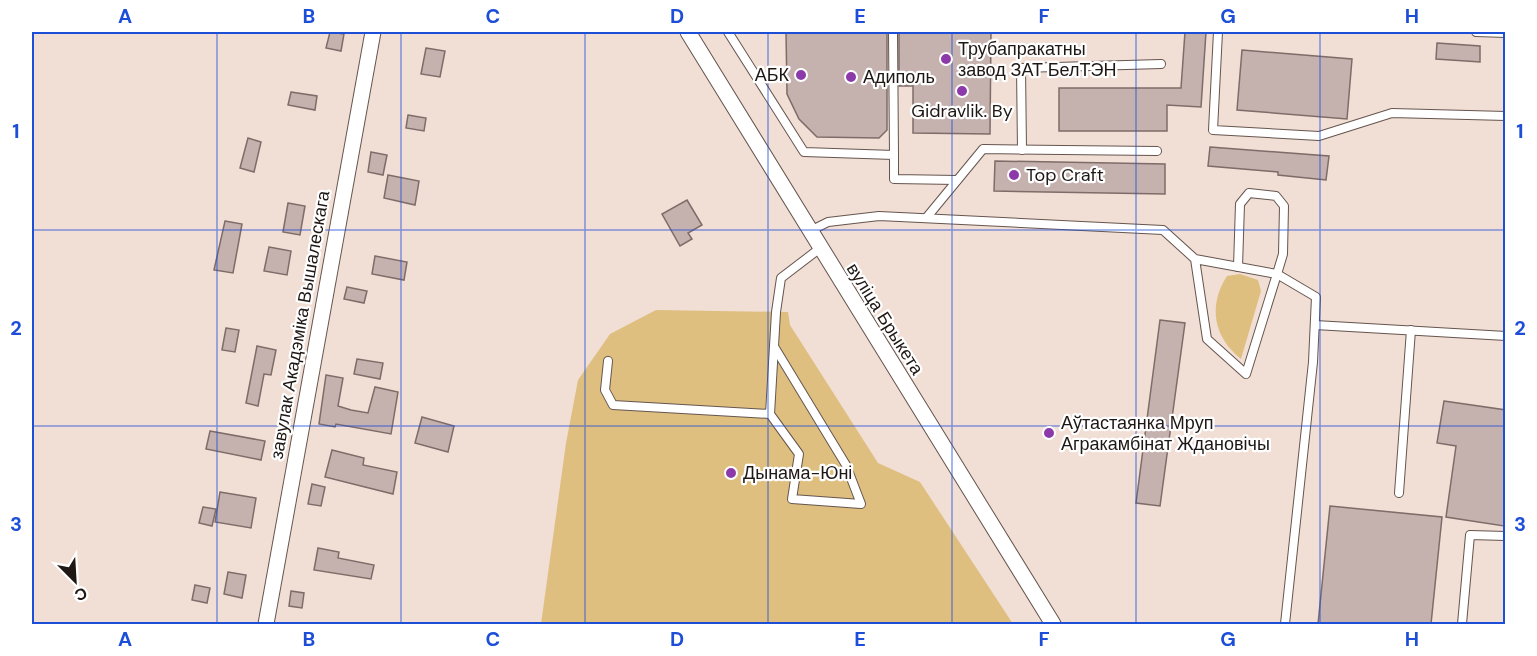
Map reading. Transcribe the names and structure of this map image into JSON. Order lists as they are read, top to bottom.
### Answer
{
  "streets": {
    "street": ["вуліца Брыкета", "завулак Акадэміка Вышалескага"]
  },
  "places": [
    "Трубапракатны завод ЗАТ БелТЭН",
    "АБК",
    "Адиполь",
    "Gidravlik. By",
    "Top Craft",
    "Аўтастаянка Мруп Агракамбінат Ждановічы",
    "Дынама-Юні"
  ],
  "north": "bottom right",
  "grid": {
    "columns": [
      "A",
      "B",
      "C",
      "D",
      "E",
      "F",
      "G",
      "H"
    ],
    "rows": ["1", "2", "3"]
  }
}
